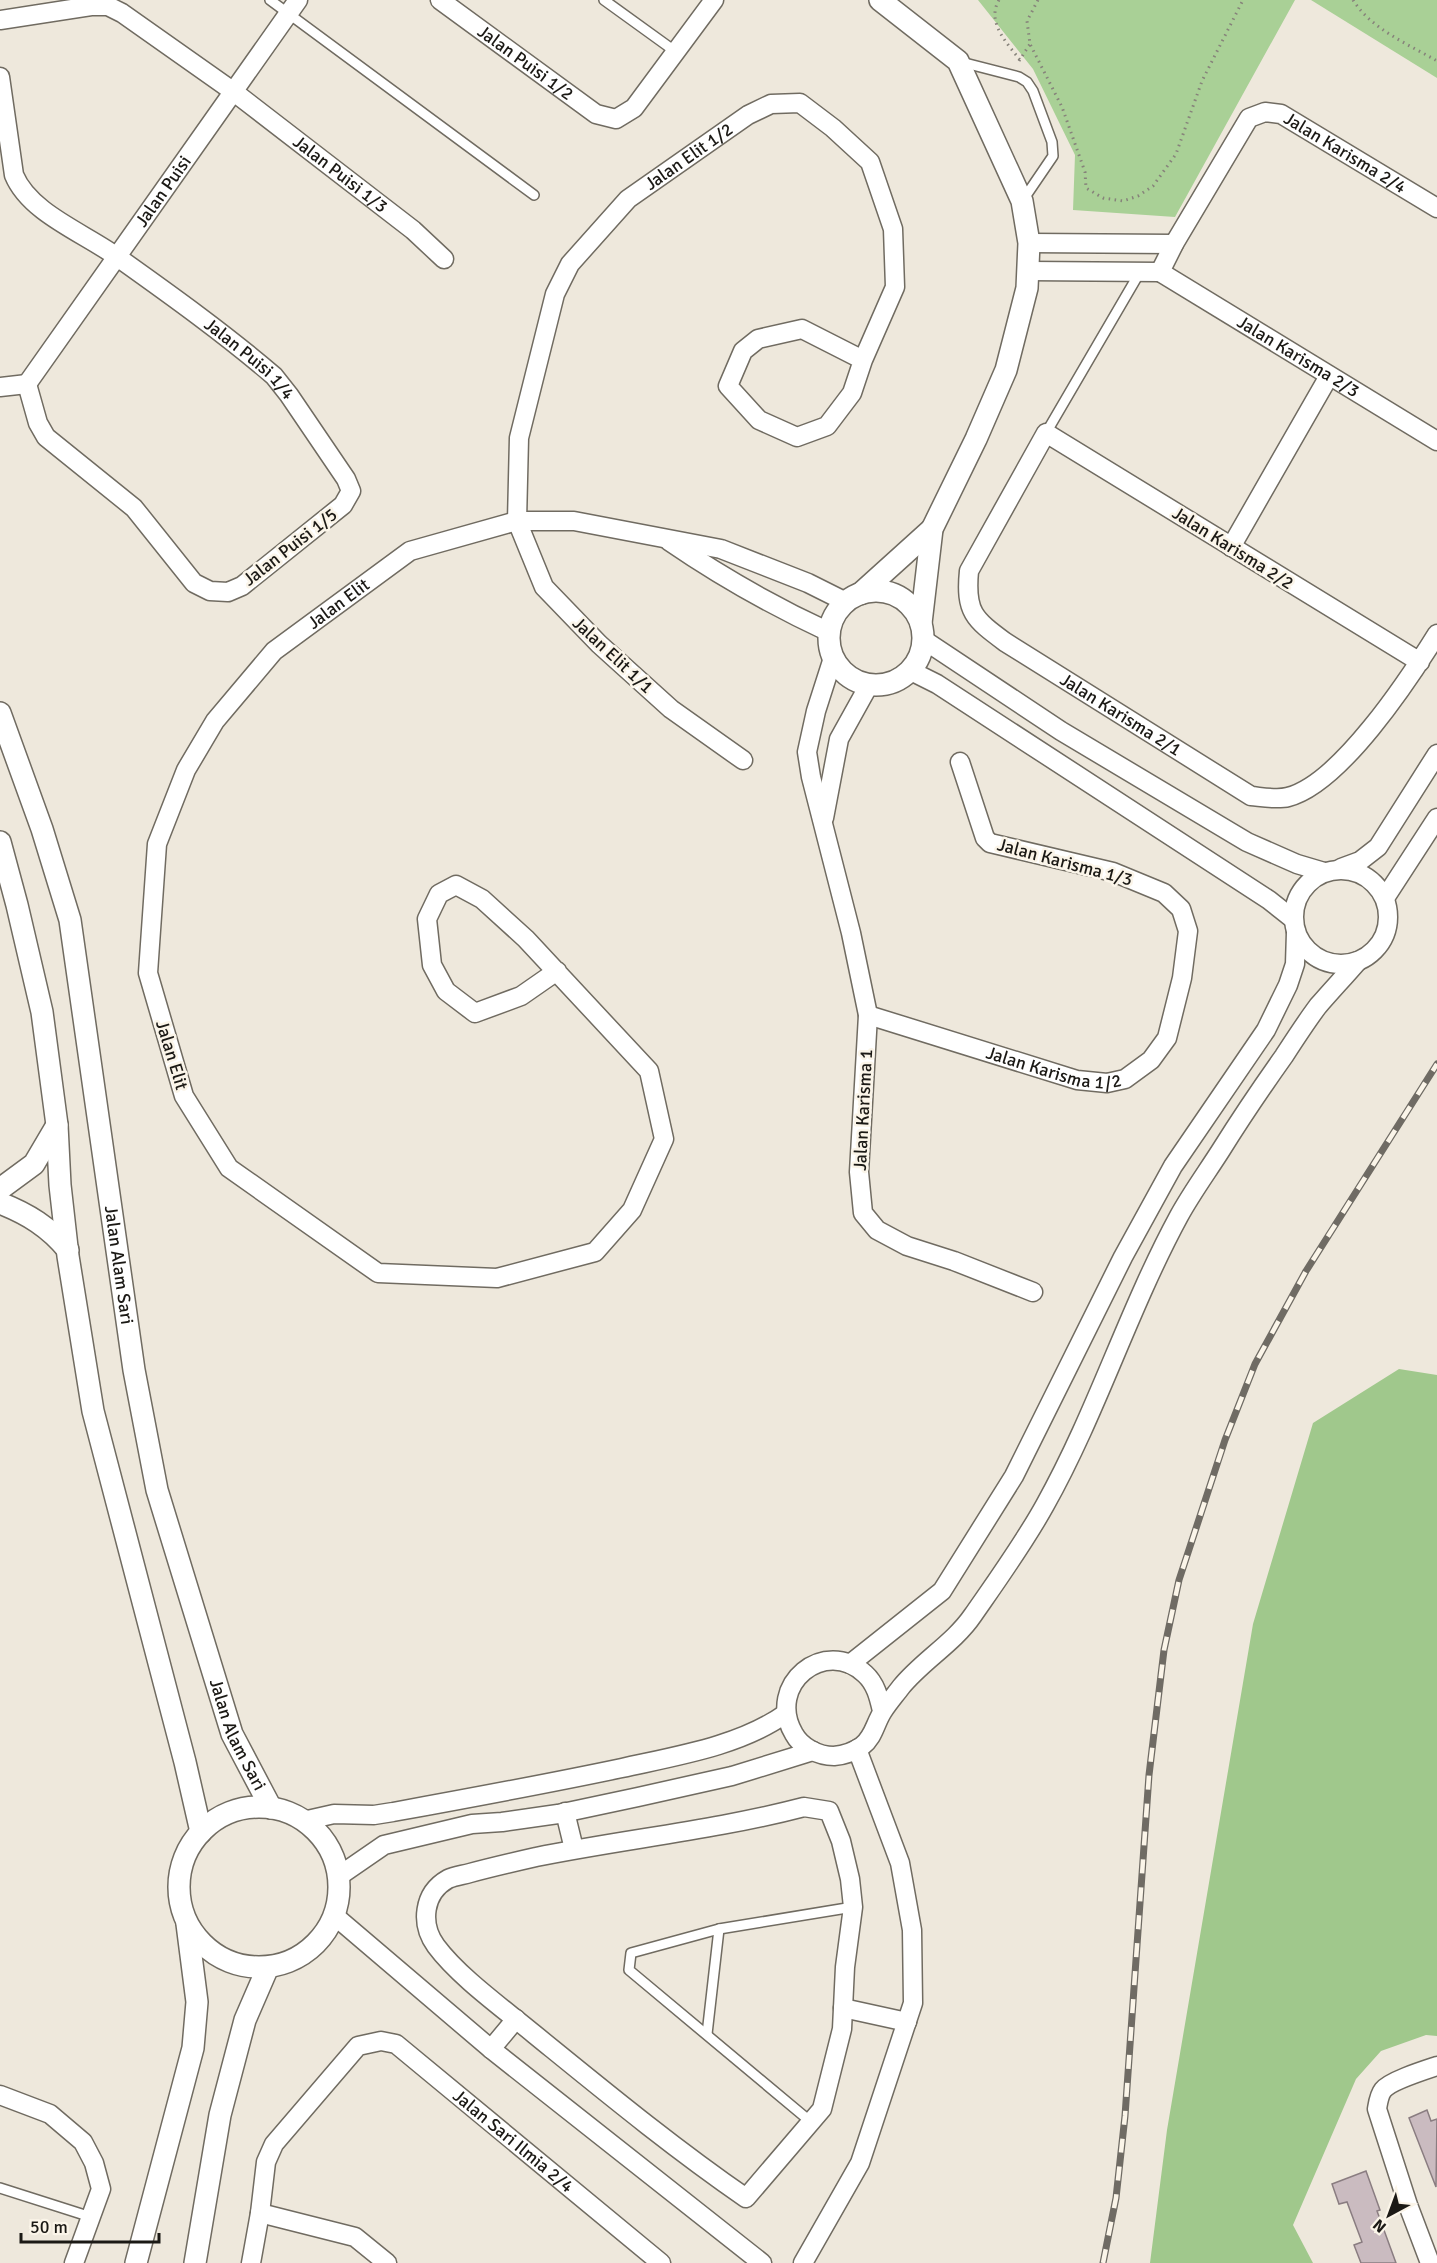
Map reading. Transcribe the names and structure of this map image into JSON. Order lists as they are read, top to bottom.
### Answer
{
  "streets": {
    "street": [
      "Jalan Puisi 1/2",
      "Jalan Karisma 2/4",
      "Jalan Elit 1/2",
      "Jalan Puisi 1/3",
      "Jalan Puisi",
      "Jalan Karisma 2/3",
      "Jalan Puisi 1/4",
      "Jalan Puisi 1/5",
      "Jalan Karisma 2/2",
      "Jalan Elit",
      "Jalan Elit 1/1",
      "Jalan Karisma 2/1",
      "Jalan Karisma 1/3",
      "Jalan Karisma 1/2",
      "Jalan Karisma 1",
      "Jalan Alam Sari",
      "Jalan Sari Ilmia 2/4"
    ]
  },
  "crossings": [
    ["Jalan Karisma 2/4", "Jalan Karisma 2/3"],
    ["Jalan Elit 1/2", "Jalan Elit"],
    ["Jalan Elit 1/2", "Jalan Elit 1/1"],
    ["Jalan Puisi 1/3", "Jalan Puisi"],
    ["Jalan Puisi", "Jalan Puisi 1/4"],
    ["Jalan Puisi", "Jalan Puisi 1/5"],
    ["Jalan Puisi 1/4", "Jalan Puisi 1/5"],
    ["Jalan Karisma 2/2", "Jalan Karisma 2/1"],
    ["Jalan Elit", "Jalan Elit 1/1"],
    ["Jalan Elit", "Jalan Karisma 1"],
    ["Jalan Karisma 1/3", "Jalan Karisma 1/2"],
    ["Jalan Karisma 1/2", "Jalan Karisma 1"]
  ],
  "scale_bar": "50 m",
  "north": "bottom left"
}
